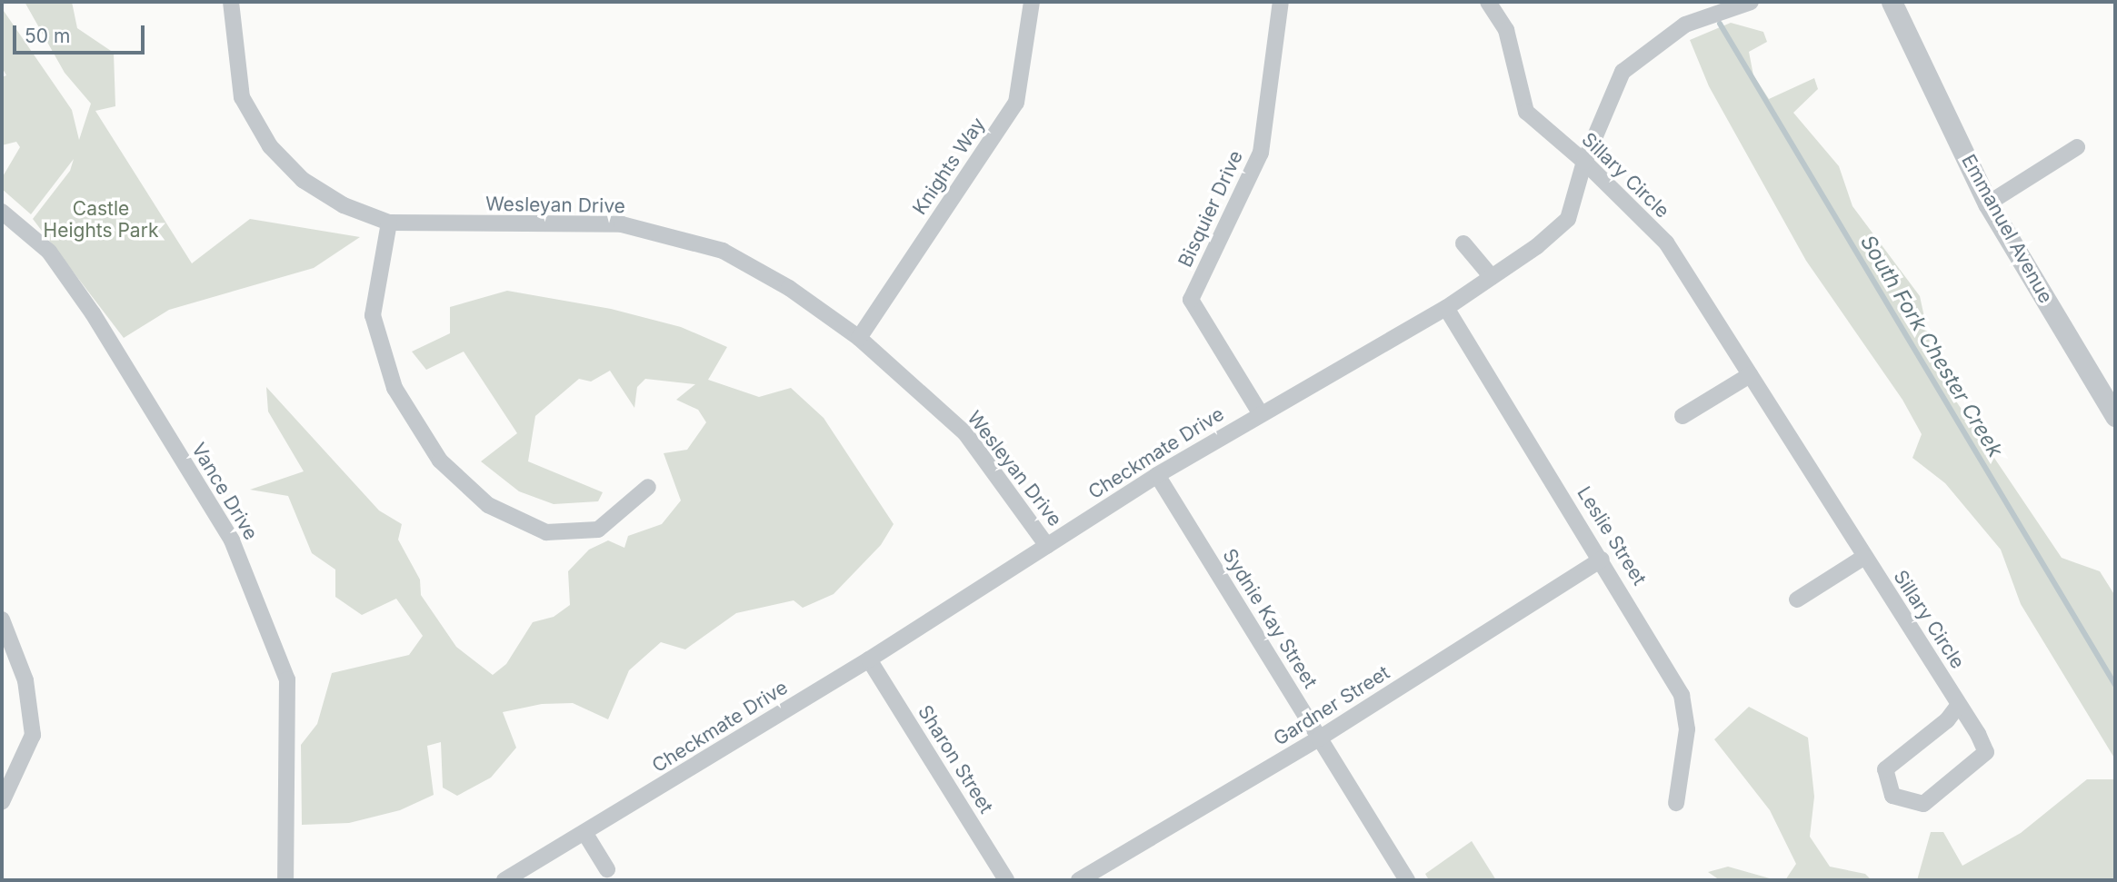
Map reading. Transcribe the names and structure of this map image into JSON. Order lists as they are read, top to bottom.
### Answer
{
  "streets": {
    "street": [
      "Knights Way",
      "Sillary Circle",
      "Wesleyan Drive",
      "Bisquier Drive",
      "Emmanuel Avenue",
      "Checkmate Drive",
      "Vance Drive",
      "Leslie Street",
      "Sydnie Kay Street",
      "Gardner Street",
      "Sharon Street"
    ]
  },
  "crossings": [
    ["Knights Way", "Wesleyan Drive"],
    ["Sillary Circle", "Checkmate Drive"],
    ["Wesleyan Drive", "Checkmate Drive"],
    ["Bisquier Drive", "Checkmate Drive"],
    ["Checkmate Drive", "Leslie Street"],
    ["Checkmate Drive", "Sydnie Kay Street"],
    ["Checkmate Drive", "Sharon Street"],
    ["Leslie Street", "Gardner Street"],
    ["Sydnie Kay Street", "Gardner Street"]
  ],
  "water": ["South Fork Chester Creek"],
  "parks": ["Castle Heights Park"],
  "scale_bar": "50 m"
}
